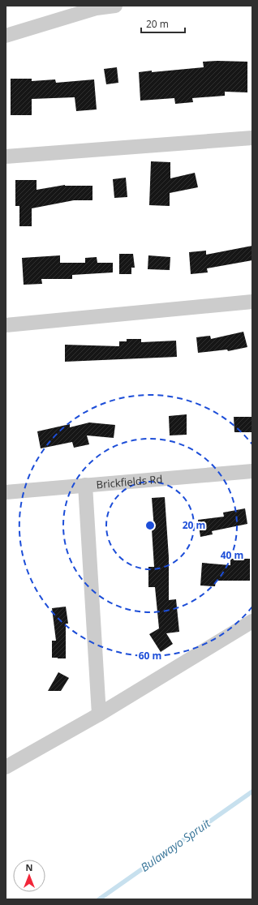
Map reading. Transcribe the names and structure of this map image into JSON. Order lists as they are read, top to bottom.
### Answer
{
  "streets": {
    "street": ["Brickfields Rd"]
  },
  "water": ["Bulawayo Spruit"],
  "scale_bar": "20 m",
  "north": "top",
  "rings": ["20 m", "40 m", "60 m"]
}
